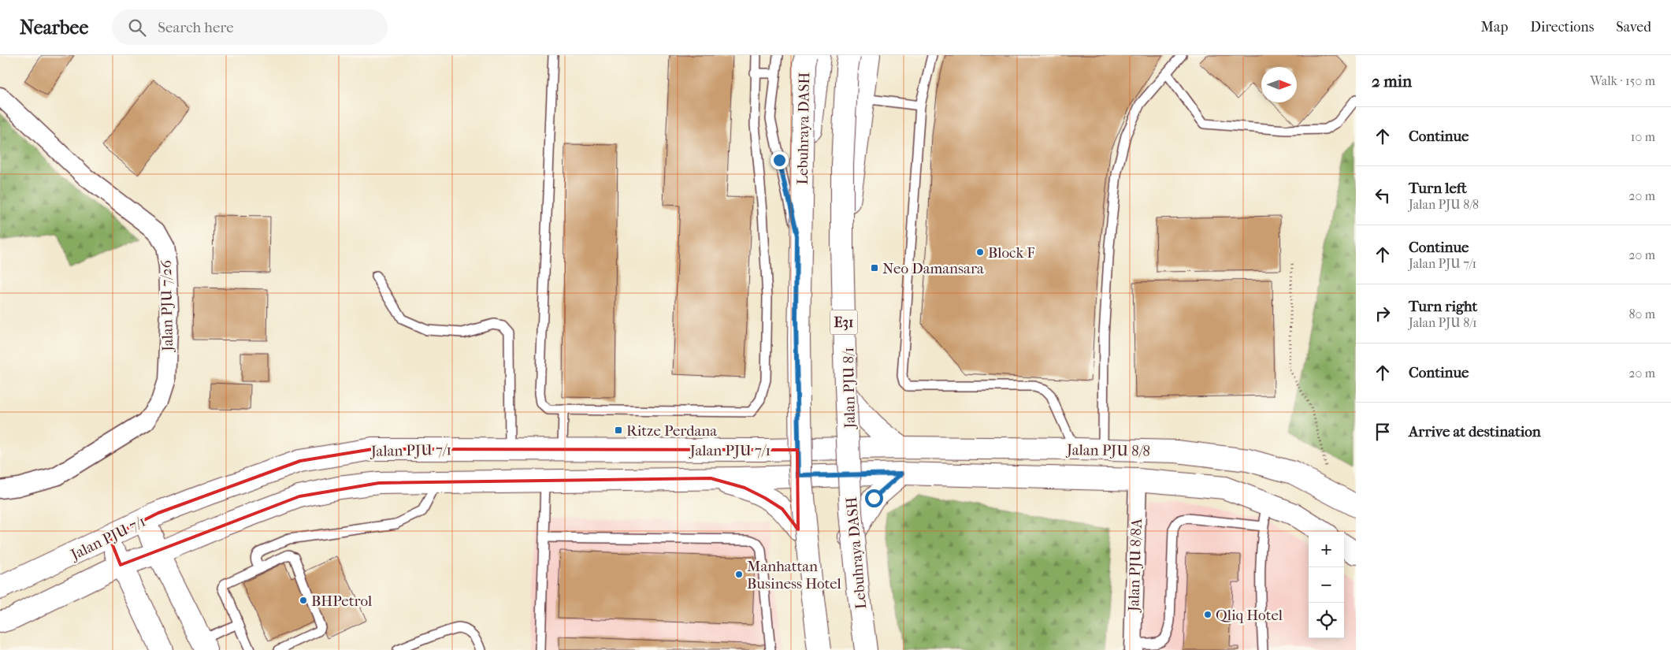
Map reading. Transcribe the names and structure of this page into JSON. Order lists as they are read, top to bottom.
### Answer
{
  "streets": {
    "main road": [
      "Lebuhraya DASH",
      "E31",
      "Jalan PJU 8/1",
      "Jalan PJU 7/1",
      "Jalan PJU 8/8"
    ],
    "street": ["Jalan PJU 7/26", "Jalan PJU 8/8A"]
  },
  "crossings": [
    ["Jalan PJU 8/1", "Jalan PJU 7/1"],
    ["Jalan PJU 8/1", "Jalan PJU 8/8"],
    ["Jalan PJU 7/1", "Jalan PJU 8/8"],
    ["Jalan PJU 8/8", "Jalan PJU 8/8A"]
  ],
  "places": {
    "other": [
      "Block F",
      "Manhattan Business Hotel",
      "BHPetrol",
      "Qliq Hotel"
    ],
    "transit": ["Neo Damansara", "Ritze Perdana"]
  },
  "north": "right",
  "page": {
    "header": "Nearbee",
    "search": "Search here",
    "nav": ["Map", "Directions", "Saved"],
    "heading": ["2 min", "Walk · 150 m"],
    "list": [
      ["Continue", "10 m"],
      ["Turn left", "Jalan PJU 8/8", "20 m"],
      ["Continue", "Jalan PJU 7/1", "20 m"],
      ["Turn right", "Jalan PJU 8/1", "80 m"],
      ["Continue", "20 m"],
      "Arrive at destination"
    ],
    "map_buttons": ["+", "−"]
  }
}
